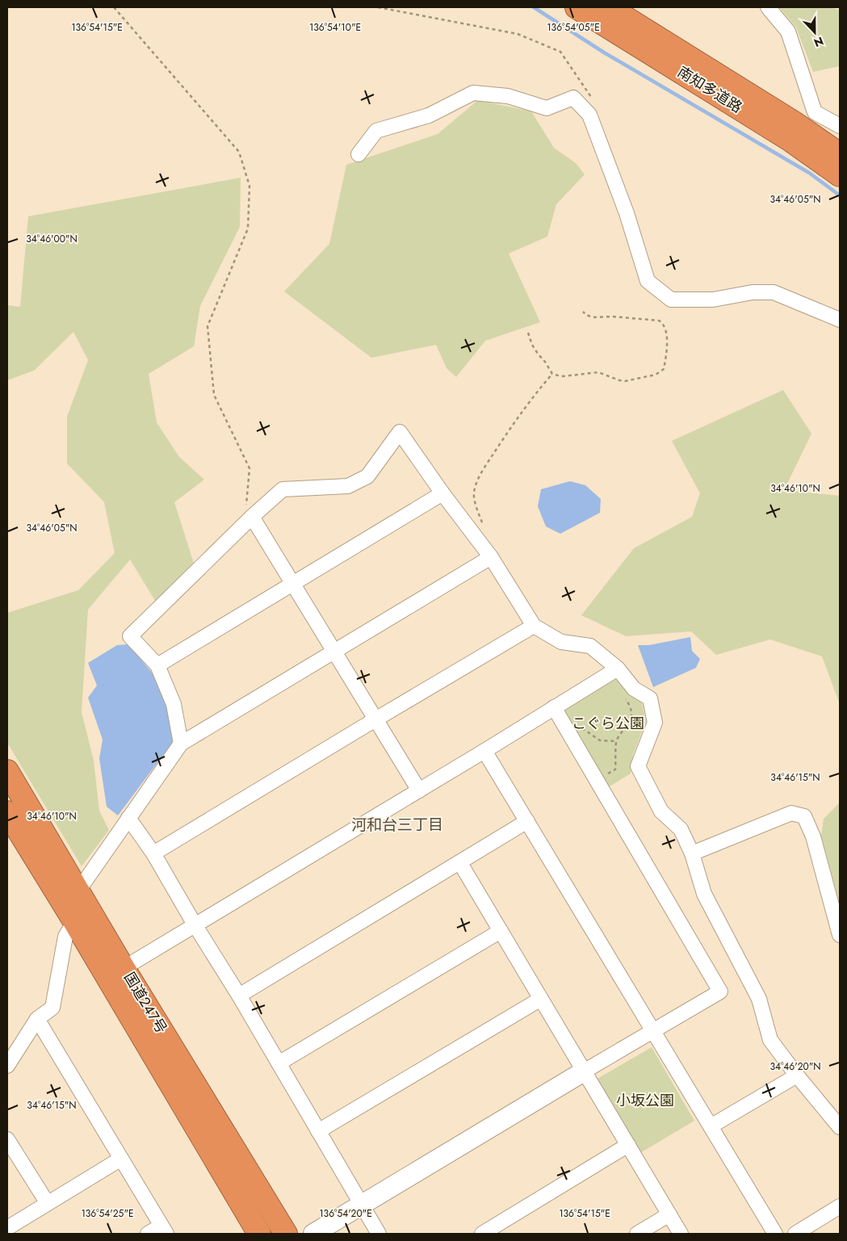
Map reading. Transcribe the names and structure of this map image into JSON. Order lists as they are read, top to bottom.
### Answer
{
  "streets": {
    "highway": ["南知多道路", "国道247号"]
  },
  "districts": ["河和台三丁目"],
  "parks": ["こぐら公園", "小坂公園"],
  "north": "bottom",
  "coordinates": [
    "136°54'15\"E",
    "136°54'10\"E",
    "136°54'05\"E",
    "34°46'05\"N",
    "34°46'00\"N",
    "34°46'10\"N",
    "34°46'15\"N",
    "34°46'20\"N",
    "136°54'25\"E",
    "136°54'20\"E"
  ]
}
